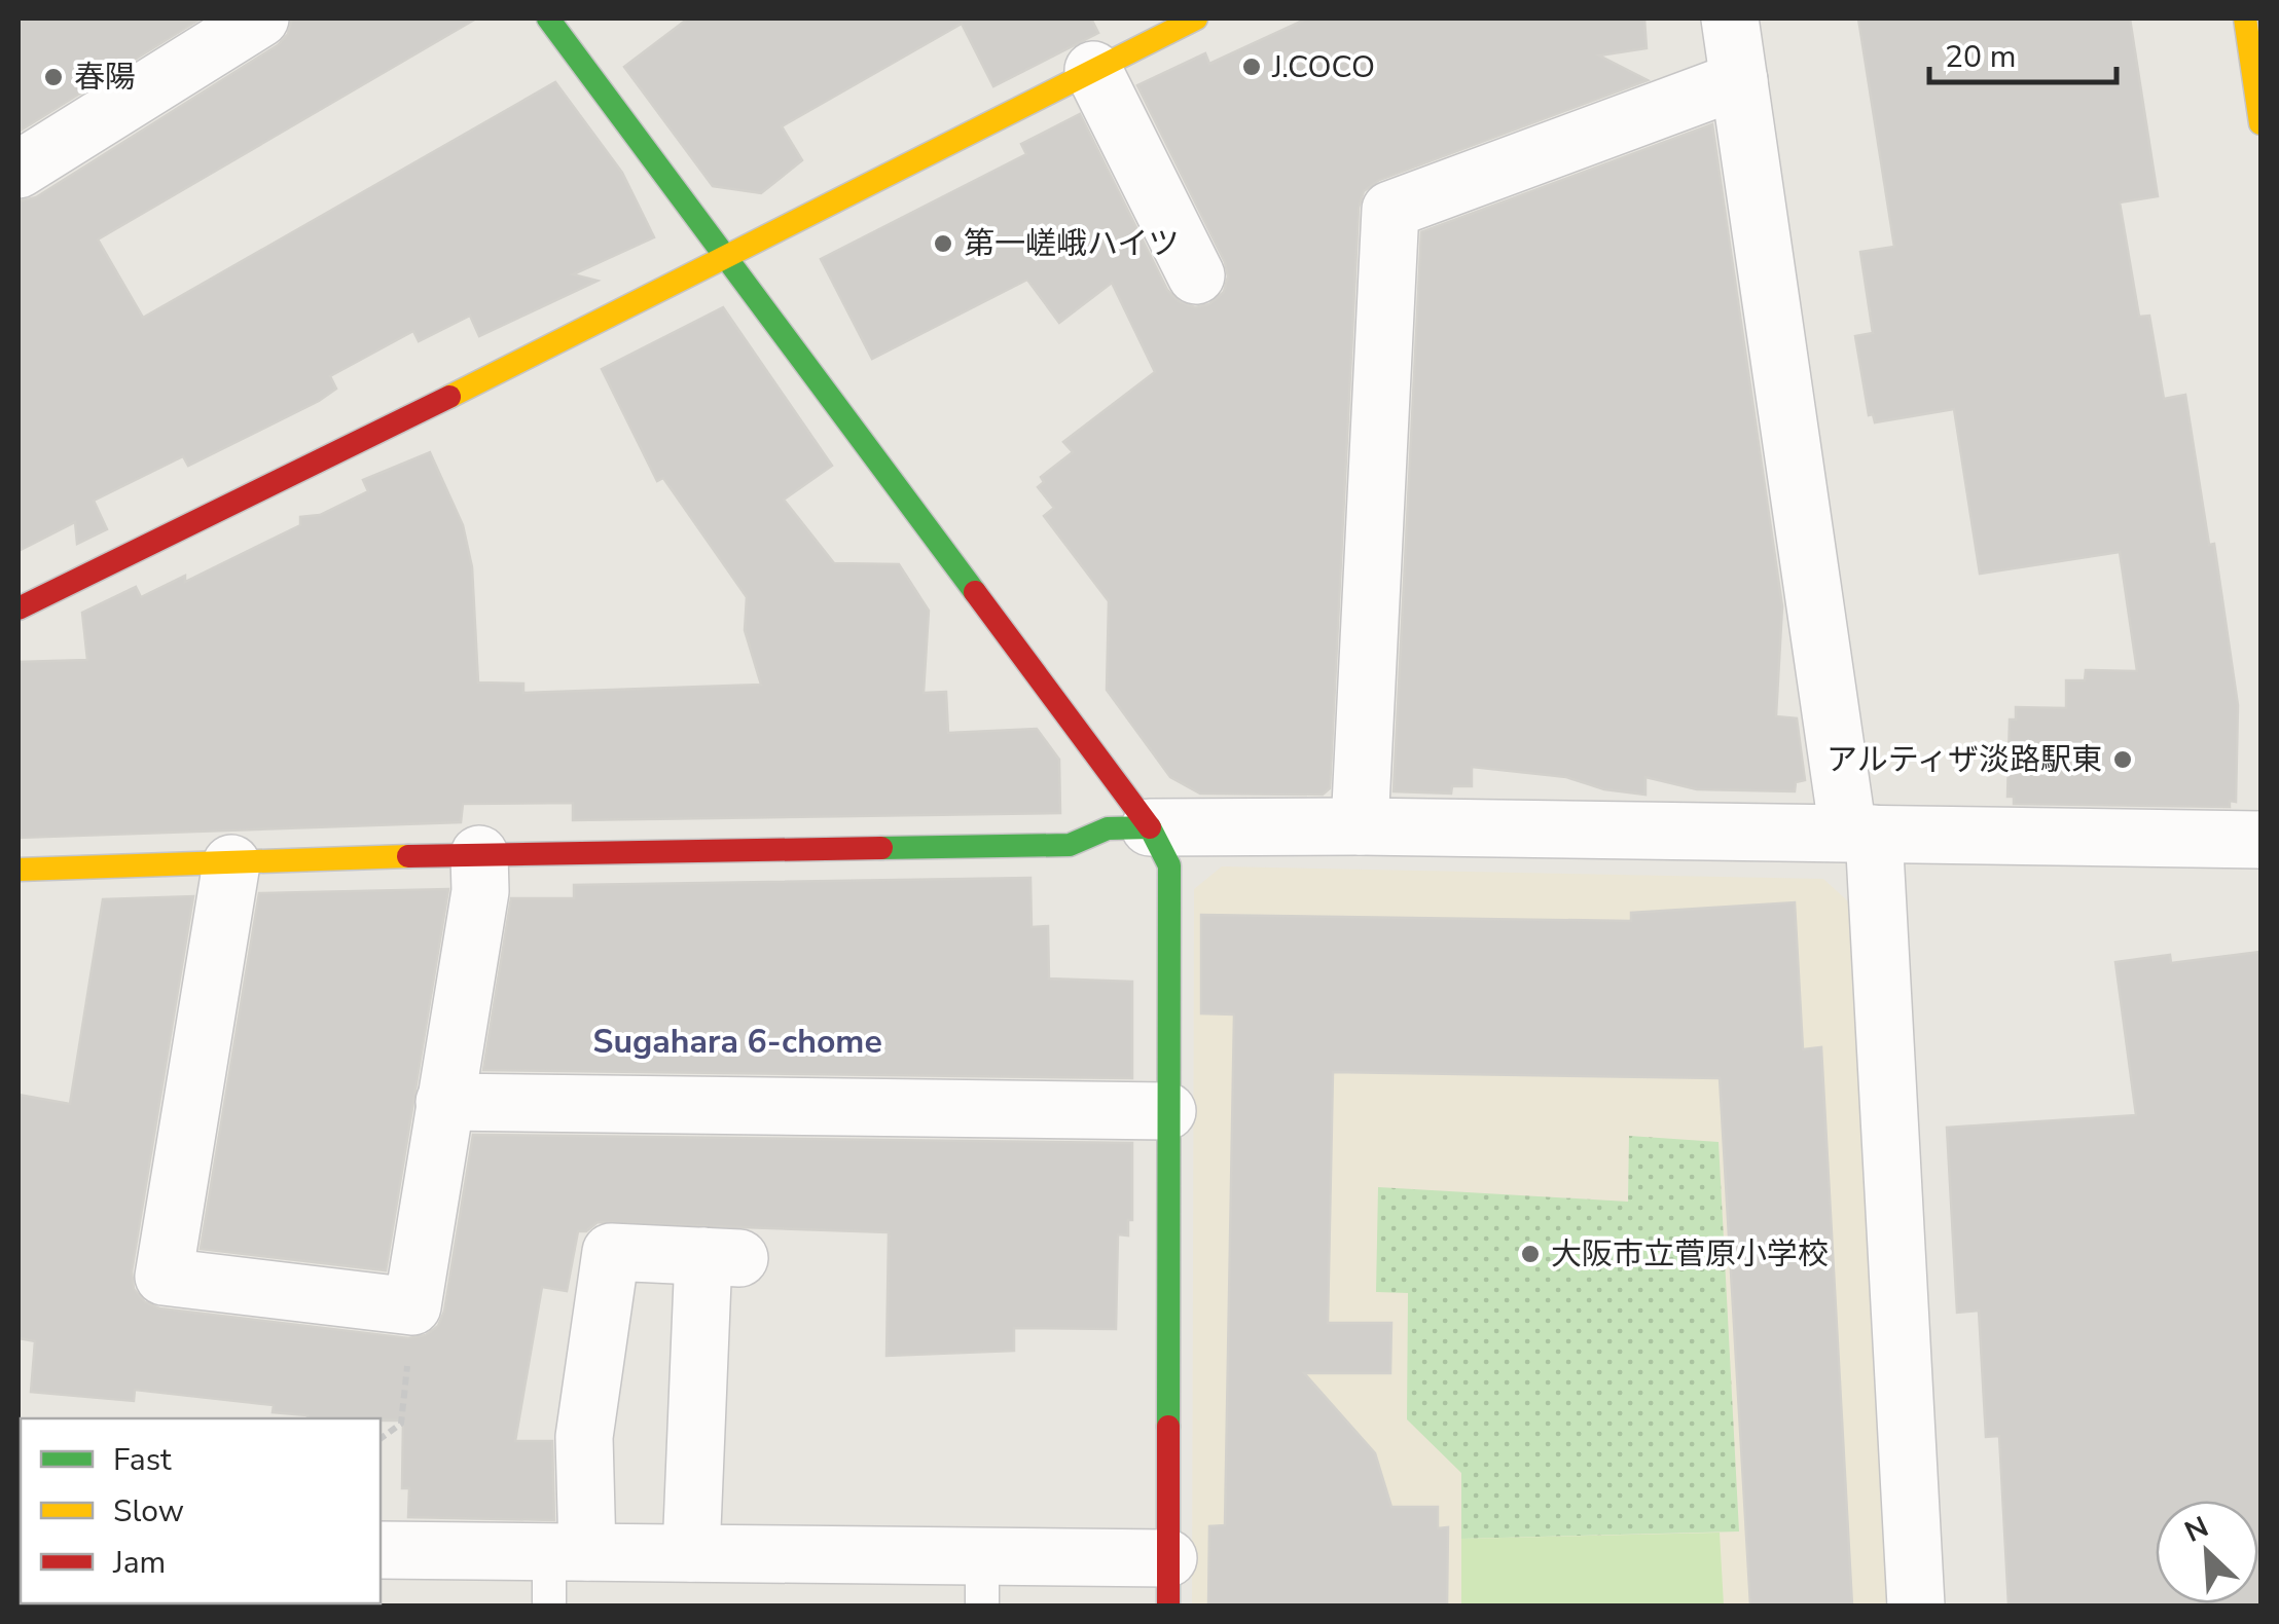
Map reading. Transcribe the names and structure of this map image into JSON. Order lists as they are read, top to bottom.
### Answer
{
  "districts": ["Sugahara 6-chome"],
  "places": [
    "J.COCO",
    "春陽",
    "第一嵯峨ハイツ",
    "アルティザ淡路駅東",
    "大阪市立菅原小学校"
  ],
  "legend": ["Fast", "Slow", "Jam"],
  "scale_bar": "20 m",
  "north": "top left"
}
